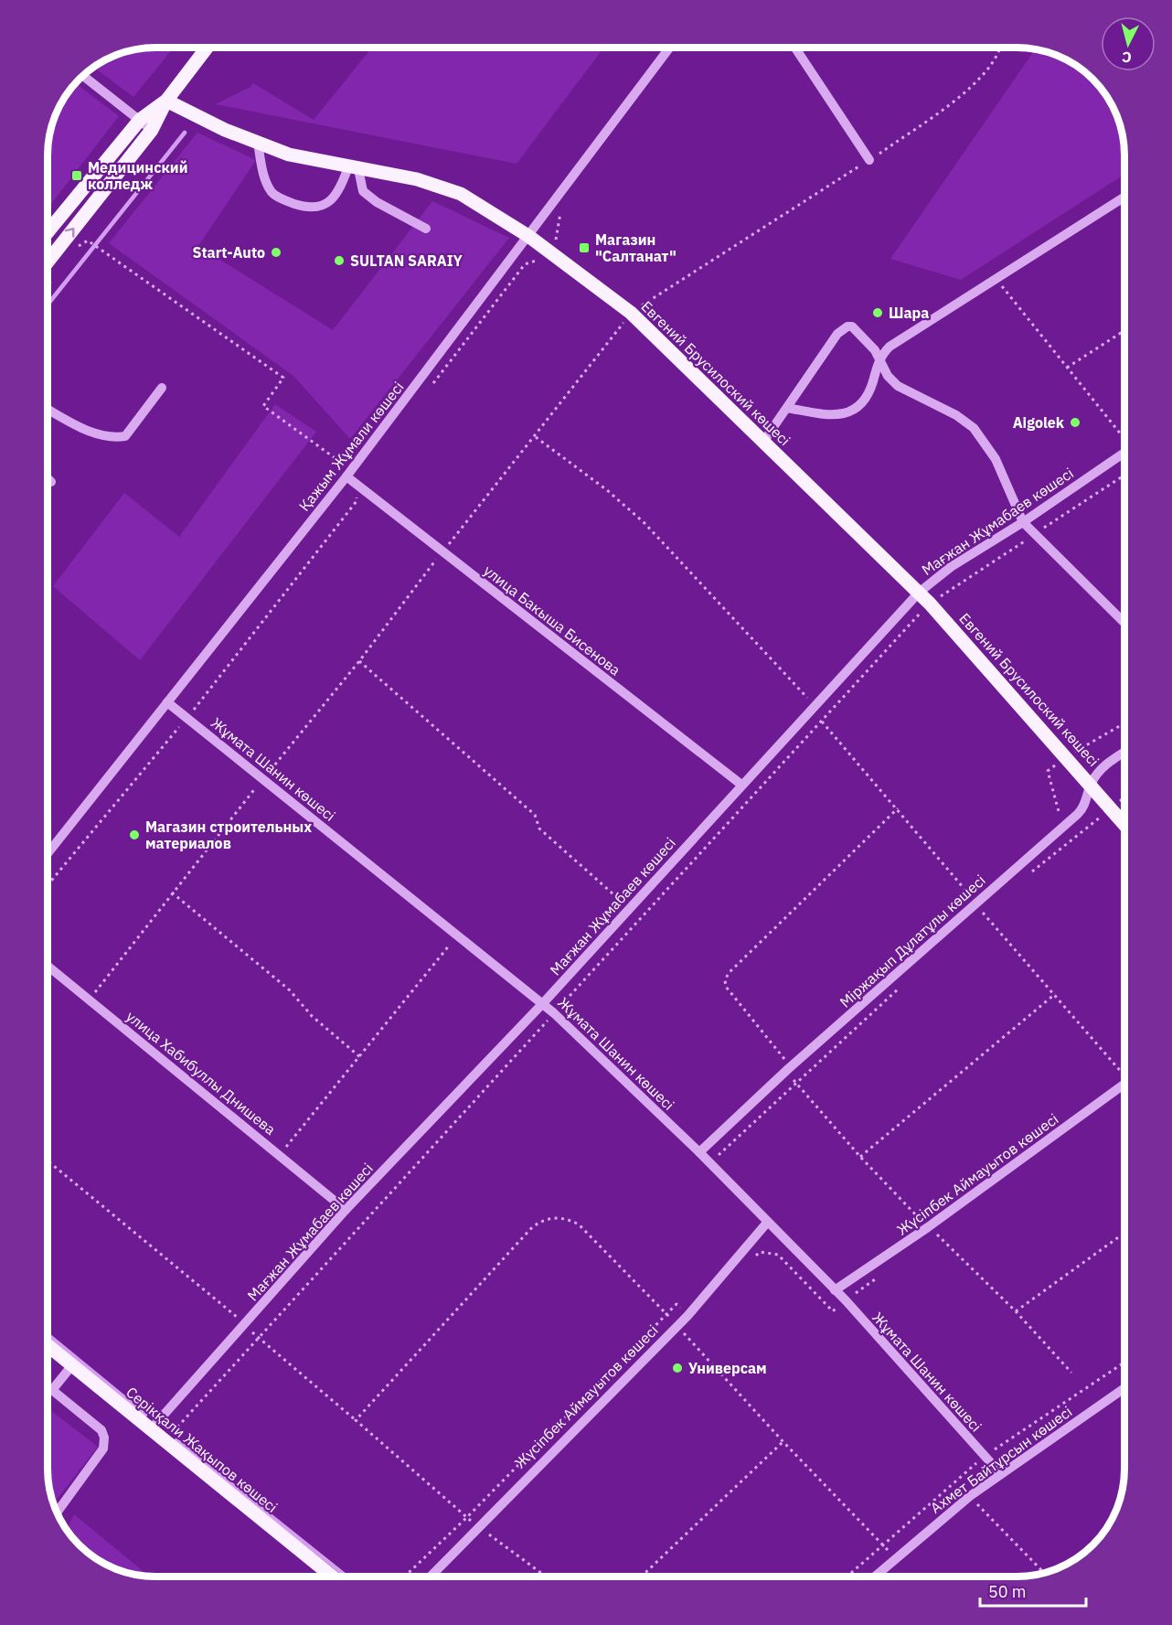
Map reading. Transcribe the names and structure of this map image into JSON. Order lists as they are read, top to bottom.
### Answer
{
  "streets": {
    "main road": ["Евгений Брусилоский көшесі", "Серікқали Жақыпов көшесі"],
    "street": [
      "Қажым Жұмали көшесі",
      "Мағжан Жұмабаев көшесі",
      "улица Бакыша Бисенова",
      "Жұмата Шанин көшесі",
      "Міржақып Дұлатұлы көшесі",
      "улица Хабибуллы Днишева",
      "Жүсіпбек Аймауытов көшесі",
      "Ахмет Байтұрсын көшесі"
    ]
  },
  "crossings": [
    ["Евгений Брусилоский көшесі", "Қажым Жұмали көшесі"],
    ["Евгений Брусилоский көшесі", "Мағжан Жұмабаев көшесі"],
    ["Евгений Брусилоский көшесі", "Міржақып Дұлатұлы көшесі"],
    ["Қажым Жұмали көшесі", "улица Бакыша Бисенова"],
    ["Қажым Жұмали көшесі", "Жұмата Шанин көшесі"],
    ["Мағжан Жұмабаев көшесі", "улица Бакыша Бисенова"],
    ["Мағжан Жұмабаев көшесі", "Жұмата Шанин көшесі"],
    ["Мағжан Жұмабаев көшесі", "улица Хабибуллы Днишева"],
    ["Мағжан Жұмабаев көшесі", "Серікқали Жақыпов көшесі"],
    ["Жұмата Шанин көшесі", "Міржақып Дұлатұлы көшесі"],
    ["Жұмата Шанин көшесі", "Жүсіпбек Аймауытов көшесі"],
    ["Жұмата Шанин көшесі", "Ахмет Байтұрсын көшесі"]
  ],
  "places": {
    "transit": ["Медицинский колледж", "Магазин \"Салтанат\""],
    "other": [
      "Start-Auto",
      "SULTAN SARAIY",
      "Шара",
      "Aigolek",
      "Магазин строительных материалов",
      "Универсам"
    ]
  },
  "scale_bar": "50 m",
  "north": "bottom"
}
